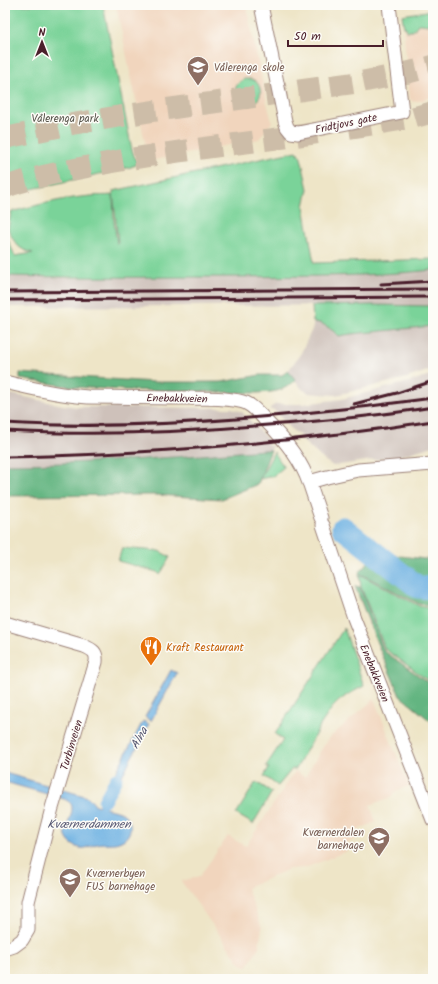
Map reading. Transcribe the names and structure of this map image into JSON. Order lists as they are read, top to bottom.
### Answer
{
  "streets": {
    "street": ["Fridtjovs gate", "Enebakkveien", "Turbinveien"]
  },
  "water": ["Alna", "Kværnerdammen"],
  "parks": ["Vålerenga park"],
  "places": {
    "school or university": ["Vålerenga skole", "Kværnerdalen barnehage", "Kværnerbyen FUS barnehage"],
    "restaurant": ["Kraft Restaurant"]
  },
  "scale_bar": "50 m",
  "north": "top"
}
